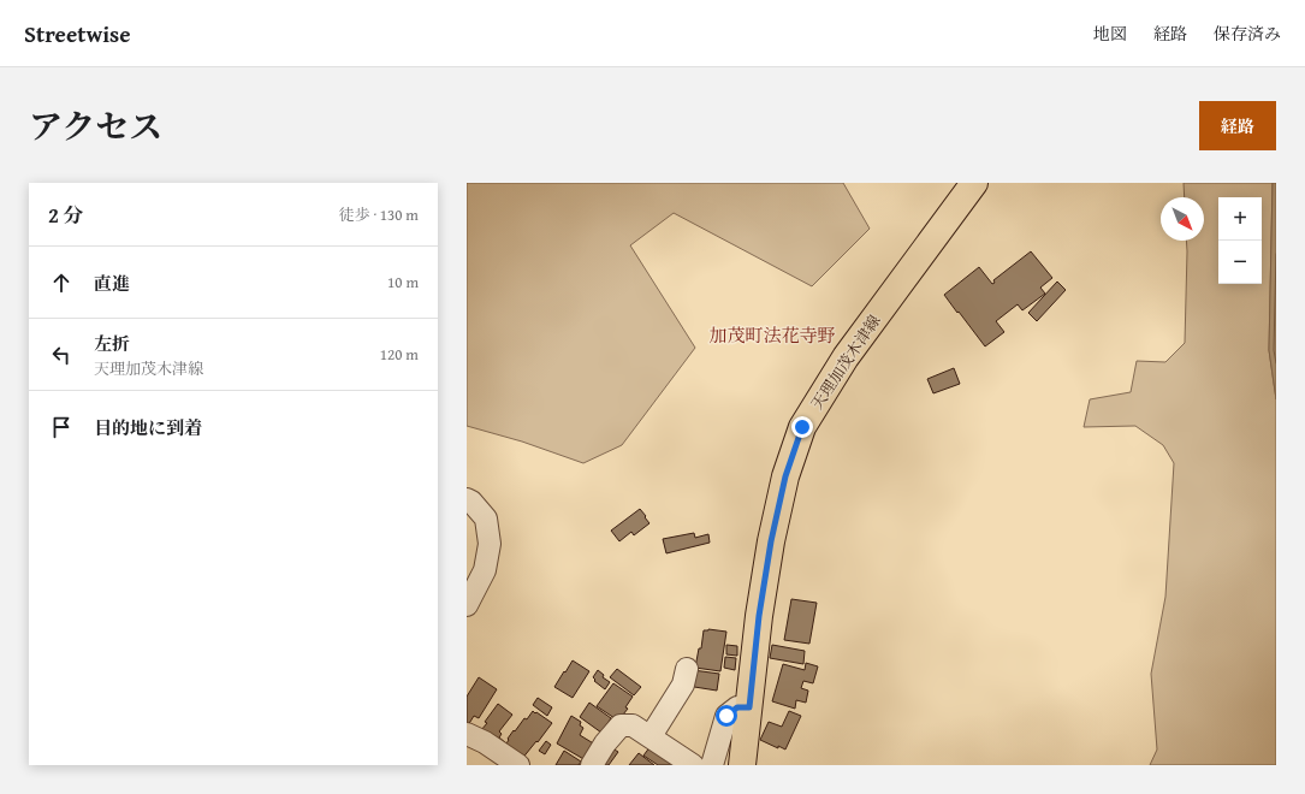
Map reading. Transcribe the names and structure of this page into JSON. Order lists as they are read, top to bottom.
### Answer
{
  "streets": {
    "main road": ["天理加茂木津線"]
  },
  "districts": ["加茂町法花寺野"],
  "north": "bottom right",
  "page": {
    "header": "Streetwise",
    "nav": ["地図", "経路", "保存済み"],
    "title": "アクセス",
    "buttons": "経路",
    "heading": ["2 分", "徒歩 · 130 m"],
    "map_buttons": ["+", "−"],
    "list": [
      ["直進", "10 m"],
      ["左折", "天理加茂木津線", "120 m"],
      "目的地に到着"
    ]
  }
}
